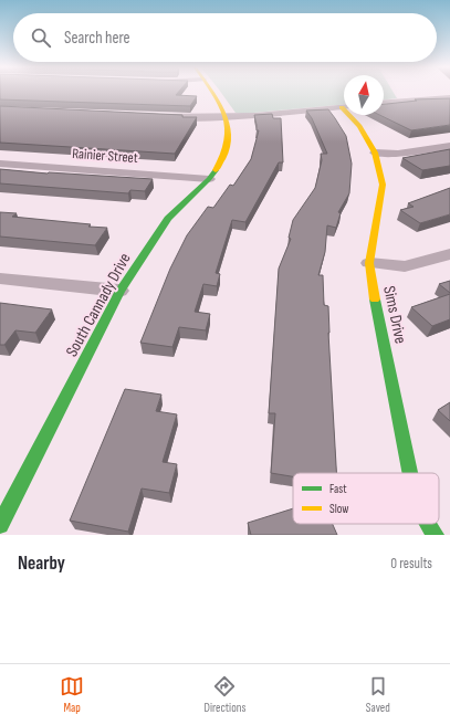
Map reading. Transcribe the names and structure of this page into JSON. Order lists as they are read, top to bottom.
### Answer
{
  "streets": {
    "street": ["Rainier Street", "South Cannady Drive", "Sims Drive"]
  },
  "crossings": [
    ["Rainier Street", "South Cannady Drive"]
  ],
  "legend": ["Fast", "Slow"],
  "north": "top",
  "page": {
    "search": "Search here",
    "heading": ["Nearby", "0 results"],
    "nav": ["Map", "Directions", "Saved"]
  }
}
